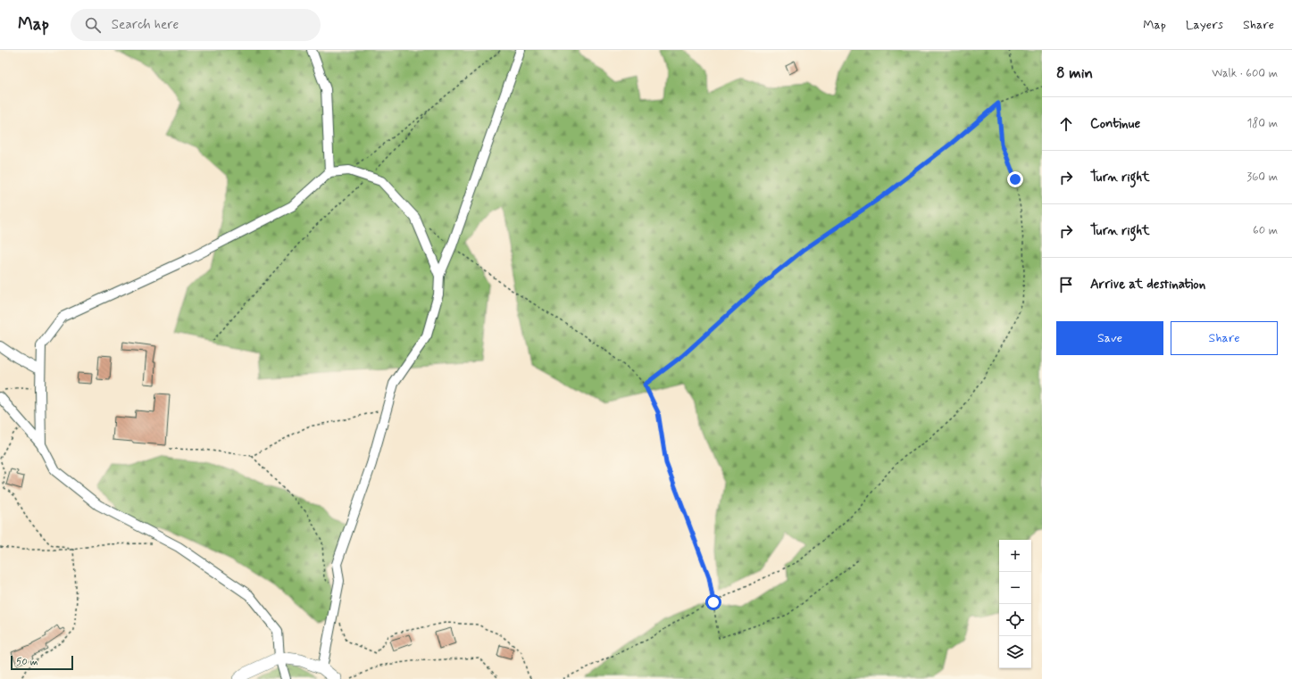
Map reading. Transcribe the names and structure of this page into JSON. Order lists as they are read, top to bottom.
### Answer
{
  "scale_bar": "50 m",
  "page": {
    "header": "Map",
    "search": "Search here",
    "nav": ["Map", "Layers", "Share"],
    "heading": ["8 min", "Walk · 600 m"],
    "list": [
      ["Continue", "180 m"],
      ["Turn right", "360 m"],
      ["Turn right", "60 m"],
      "Arrive at destination"
    ],
    "buttons": ["Save", "Share"],
    "map_buttons": ["+", "−"],
    "scale": "50 m"
  }
}
